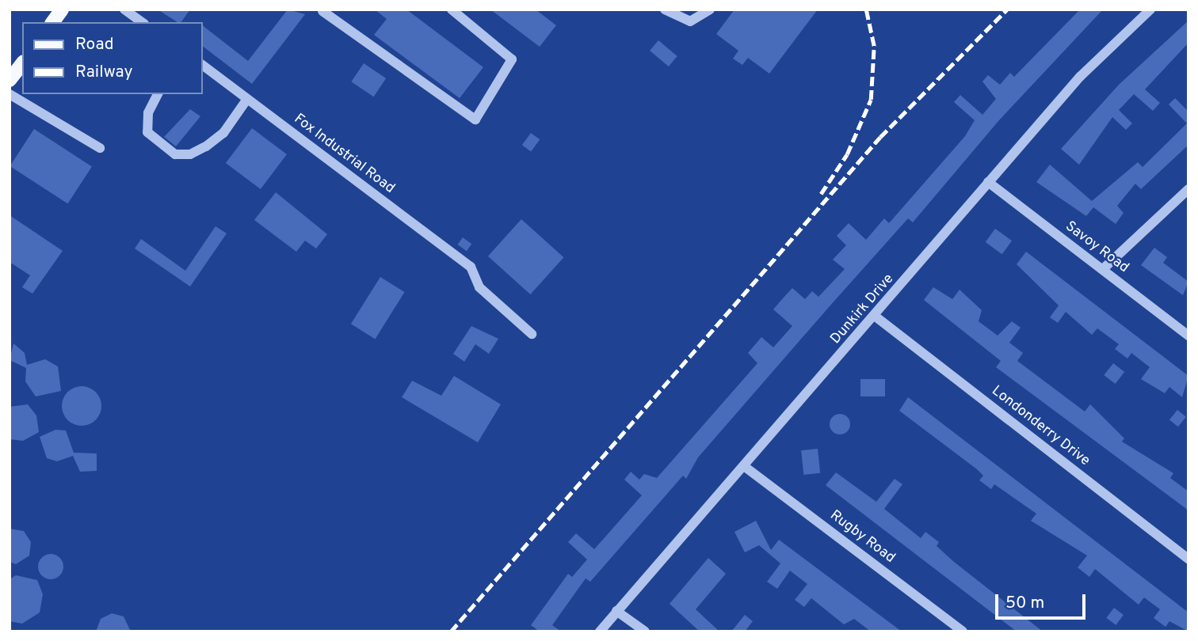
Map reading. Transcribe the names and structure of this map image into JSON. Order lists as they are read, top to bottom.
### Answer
{
  "streets": {
    "street": [
      "Fox Industrial Road",
      "Savoy Road",
      "Dunkirk Drive",
      "Londonderry Drive",
      "Rugby Road"
    ]
  },
  "crossings": [
    ["Savoy Road", "Dunkirk Drive"],
    ["Dunkirk Drive", "Londonderry Drive"],
    ["Dunkirk Drive", "Rugby Road"]
  ],
  "legend": ["Road", "Railway"],
  "scale_bar": "50 m"
}
